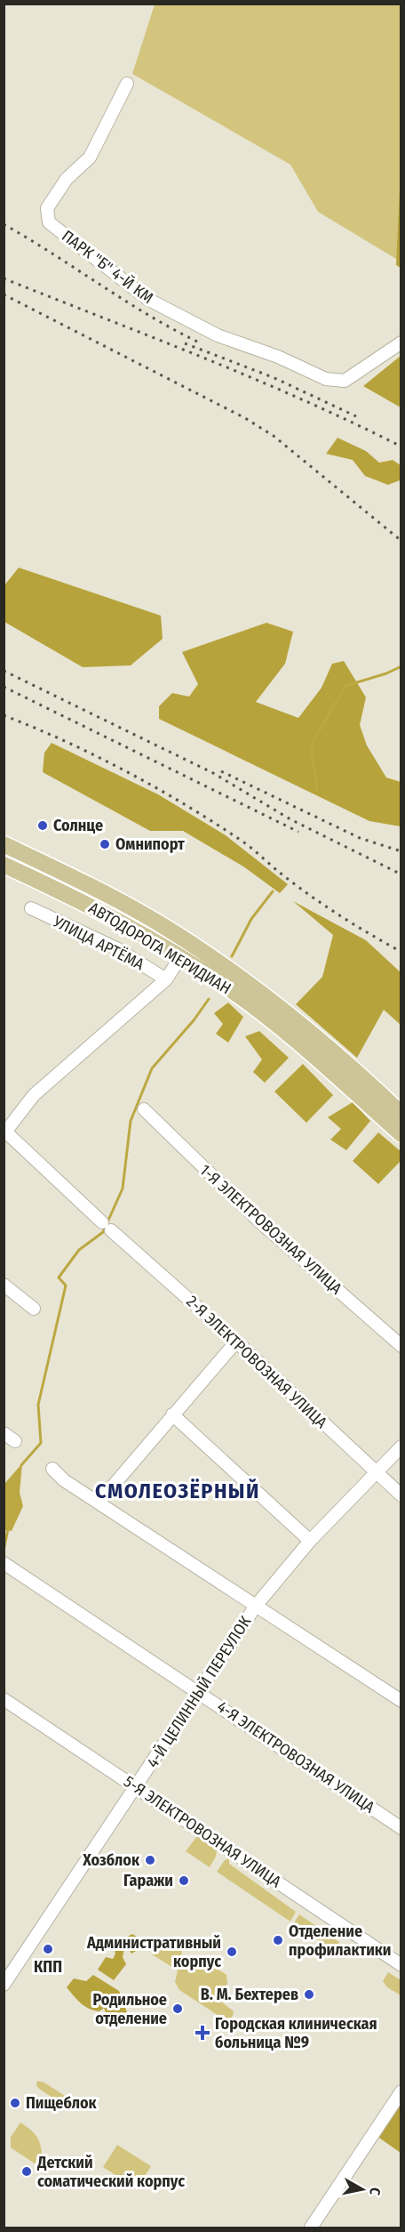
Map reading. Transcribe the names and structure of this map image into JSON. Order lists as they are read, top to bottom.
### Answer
{
  "streets": {
    "main road": ["АВТОДОРОГА МЕРИДИАН"],
    "street": [
      "ПАРК \"Б\" 4-Й КМ",
      "УЛИЦА АРТЁМА",
      "1-Я ЭЛЕКТРОВОЗНАЯ УЛИЦА",
      "2-Я ЭЛЕКТРОВОЗНАЯ УЛИЦА",
      "4-Й ЦЕЛИННЫЙ ПЕРЕУЛОК",
      "4-Я ЭЛЕКТРОВОЗНАЯ УЛИЦА",
      "5-Я ЭЛЕКТРОВОЗНАЯ УЛИЦА"
    ]
  },
  "crossings": [
    ["2-Я ЭЛЕКТРОВОЗНАЯ УЛИЦА", "4-Й ЦЕЛИННЫЙ ПЕРЕУЛОК"],
    ["4-Й ЦЕЛИННЫЙ ПЕРЕУЛОК", "4-Я ЭЛЕКТРОВОЗНАЯ УЛИЦА"],
    ["4-Й ЦЕЛИННЫЙ ПЕРЕУЛОК", "5-Я ЭЛЕКТРОВОЗНАЯ УЛИЦА"]
  ],
  "districts": ["СМОЛЕОЗЁРНЫЙ"],
  "places": {
    "other": [
      "Солнце",
      "Омнипорт",
      "Хозблок",
      "Гаражи",
      "Отделение профилактики",
      "КПП",
      "Административный корпус",
      "В. М. Бехтерев",
      "Родильное отделение",
      "Пищеблок",
      "Детский соматический корпус"
    ],
    "health": ["Городская клиническая больница №9"]
  },
  "north": "right"
}
